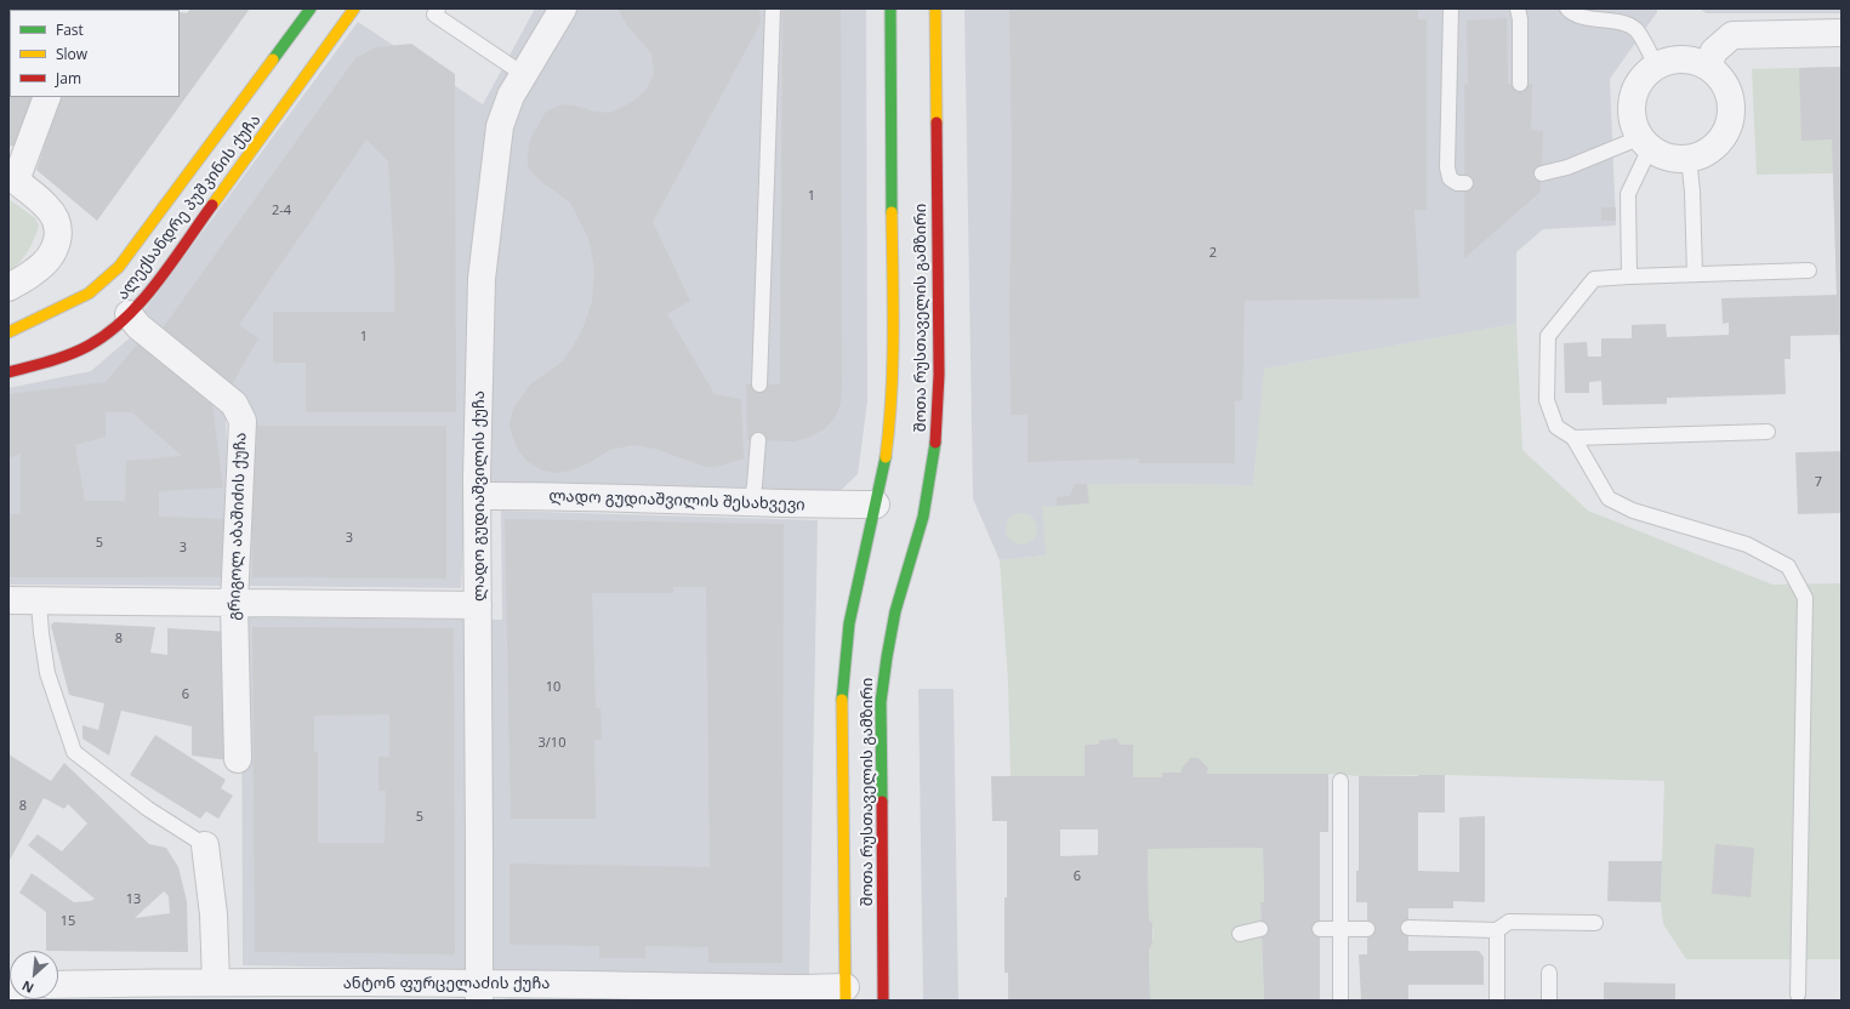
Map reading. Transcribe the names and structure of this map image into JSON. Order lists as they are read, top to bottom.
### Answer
{
  "streets": {
    "main road": ["ალექსანდრე პუშკინის ქუჩა", "შოთა რუსთაველის გამზირი"],
    "street": [
      "ლადო გუდიაშვილის ქუჩა",
      "ლადო გუდიაშვილის შესახვევი",
      "გრიგოლ აბაშიძის ქუჩა",
      "ანტონ ფურცელაძის ქუჩა"
    ]
  },
  "crossings": [
    ["ალექსანდრე პუშკინის ქუჩა", "გრიგოლ აბაშიძის ქუჩა"],
    ["შოთა რუსთაველის გამზირი", "ლადო გუდიაშვილის შესახვევი"],
    ["შოთა რუსთაველის გამზირი", "ანტონ ფურცელაძის ქუჩა"],
    ["ლადო გუდიაშვილის ქუჩა", "ლადო გუდიაშვილის შესახვევი"],
    ["ლადო გუდიაშვილის ქუჩა", "ანტონ ფურცელაძის ქუჩა"]
  ],
  "house_numbers": [
    "1",
    "2-4",
    "2",
    "1",
    "7",
    "3",
    "5",
    "3",
    "8",
    "10",
    "6",
    "3/10",
    "8",
    "5",
    "6",
    "13",
    "15"
  ],
  "legend": ["Fast", "Slow", "Jam"],
  "north": "bottom left"
}
